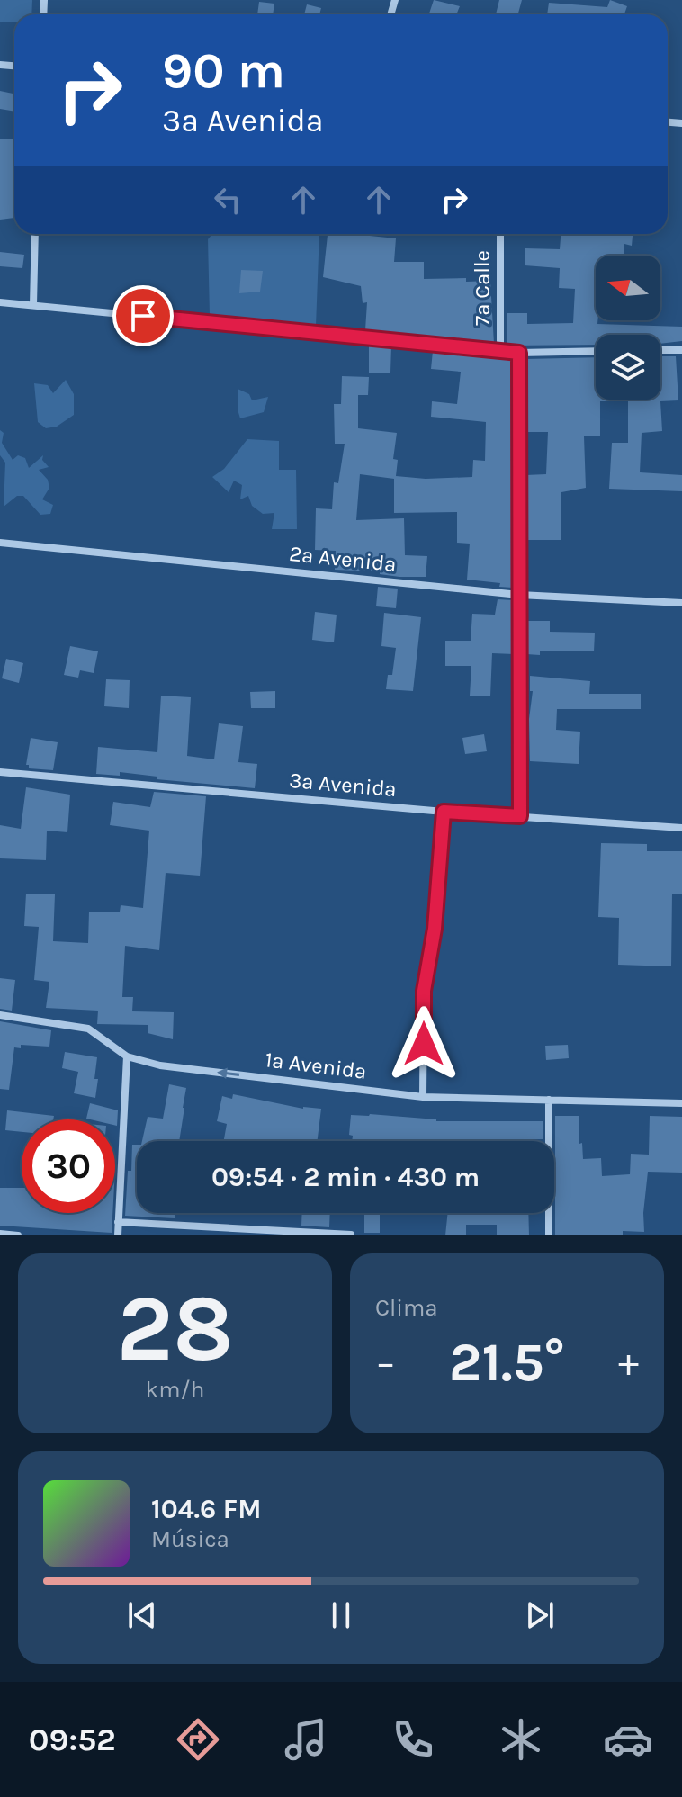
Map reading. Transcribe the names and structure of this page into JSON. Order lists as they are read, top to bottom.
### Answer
{
  "streets": {
    "street": [
      "7a Calle",
      "2a Avenida",
      "3a Avenida",
      "1a Avenida"
    ]
  },
  "one_way": ["1a Avenida"],
  "north": "left",
  "page": {
    "turn": ["90 m", "3a Avenida"],
    "limit": "30",
    "trip": "09:54 · 2 min · 430 m",
    "tile": [
      ["28", "km/h"],
      "Clima"
    ],
    "heat": ["−", "21.5°", "+"],
    "song": ["104.6 FM", "Música"],
    "tabs": "09:52"
  }
}
